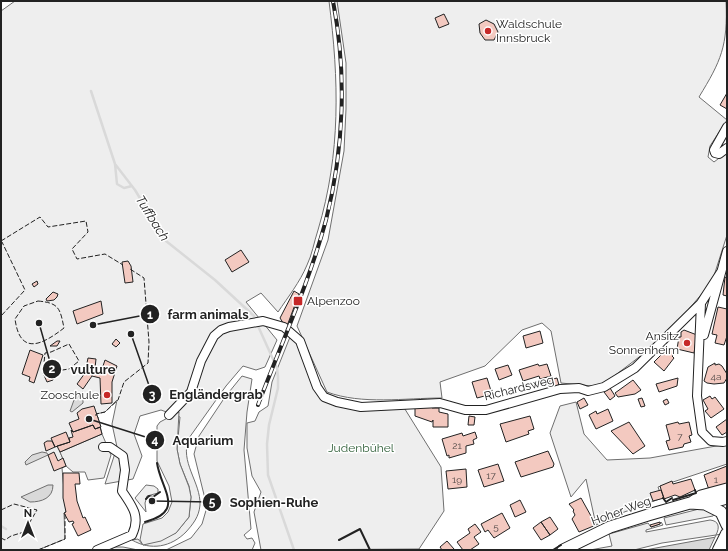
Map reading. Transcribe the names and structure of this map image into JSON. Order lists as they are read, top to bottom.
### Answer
{
  "streets": {
    "street": ["Richardsweg", "Hoher Weg"]
  },
  "water": ["Tuffbach"],
  "parks": ["Judenbühel"],
  "places": {
    "other": [
      "Waldschule Innsbruck",
      "vulture",
      "farm animals",
      "Engländergrab",
      "Ansitz Sonnenheim",
      "Zooschule",
      "Aquarium",
      "Sophien-Ruhe"
    ],
    "transit": ["Alpenzoo"]
  },
  "house_numbers": [
    "4a",
    "7",
    "21",
    "17",
    "19",
    "1",
    "5"
  ],
  "north": "top"
}
